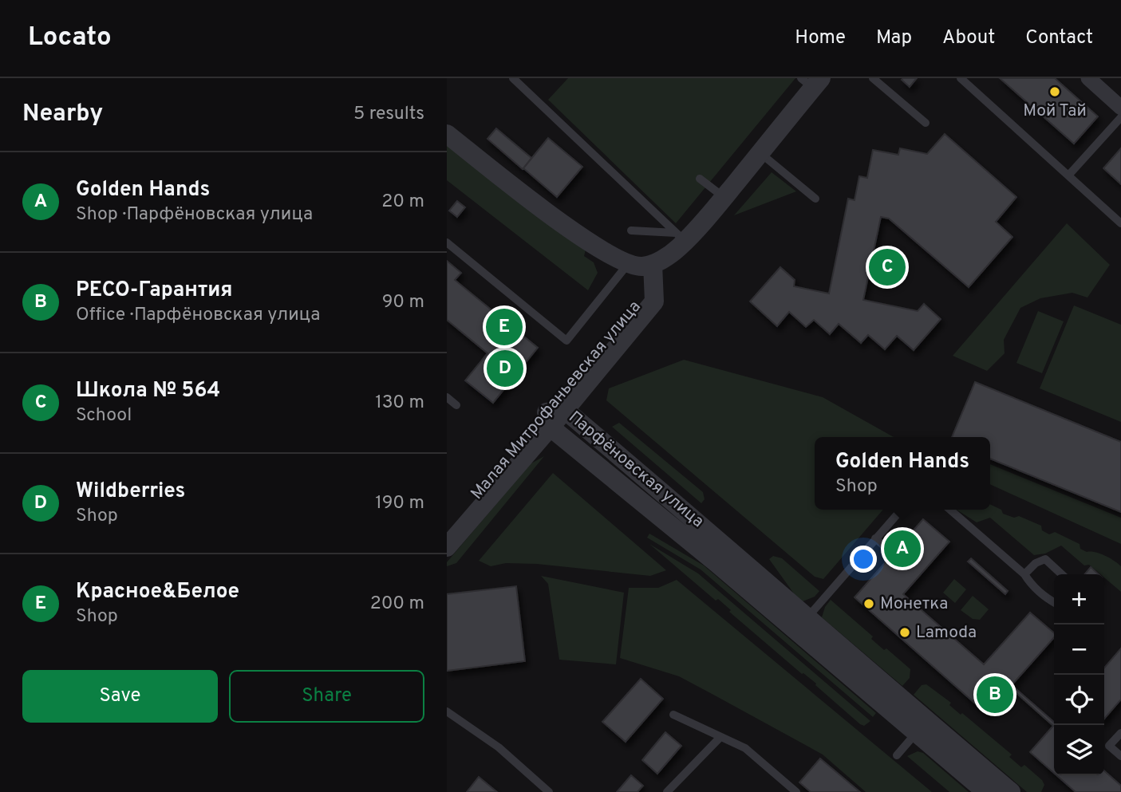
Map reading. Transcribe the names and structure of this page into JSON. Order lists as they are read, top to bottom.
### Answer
{
  "streets": {
    "street": ["Малая Митрофаньевская улица", "Парфёновская улица"]
  },
  "crossings": [
    ["Малая Митрофаньевская улица", "Парфёновская улица"]
  ],
  "places": ["Мой Тай", "Монетка", "Lamoda"],
  "page": {
    "header": "Locato",
    "nav": [
      "Home",
      "Map",
      "About",
      "Contact"
    ],
    "heading": ["Nearby", "5 results"],
    "list": [
      {
        "mark": "A",
        "name": "Golden Hands",
        "note": "Shop · Парфёновская улица",
        "value": "20 m"
      },
      {
        "mark": "B",
        "name": "РЕСО-Гарантия",
        "note": "Office · Парфёновская улица",
        "value": "90 m"
      },
      {
        "mark": "C",
        "name": "Школа № 564",
        "note": "School",
        "value": "130 m"
      },
      {
        "mark": "D",
        "name": "Wildberries",
        "note": "Shop",
        "value": "190 m"
      },
      {
        "mark": "E",
        "name": "Красное&Белое",
        "note": "Shop",
        "value": "200 m"
      }
    ],
    "pins": [
      "C",
      "E",
      "D",
      "A",
      "B"
    ],
    "popup": ["Golden Hands", "Shop"],
    "map_buttons": ["+", "−"],
    "buttons": ["Save", "Share"]
  }
}
